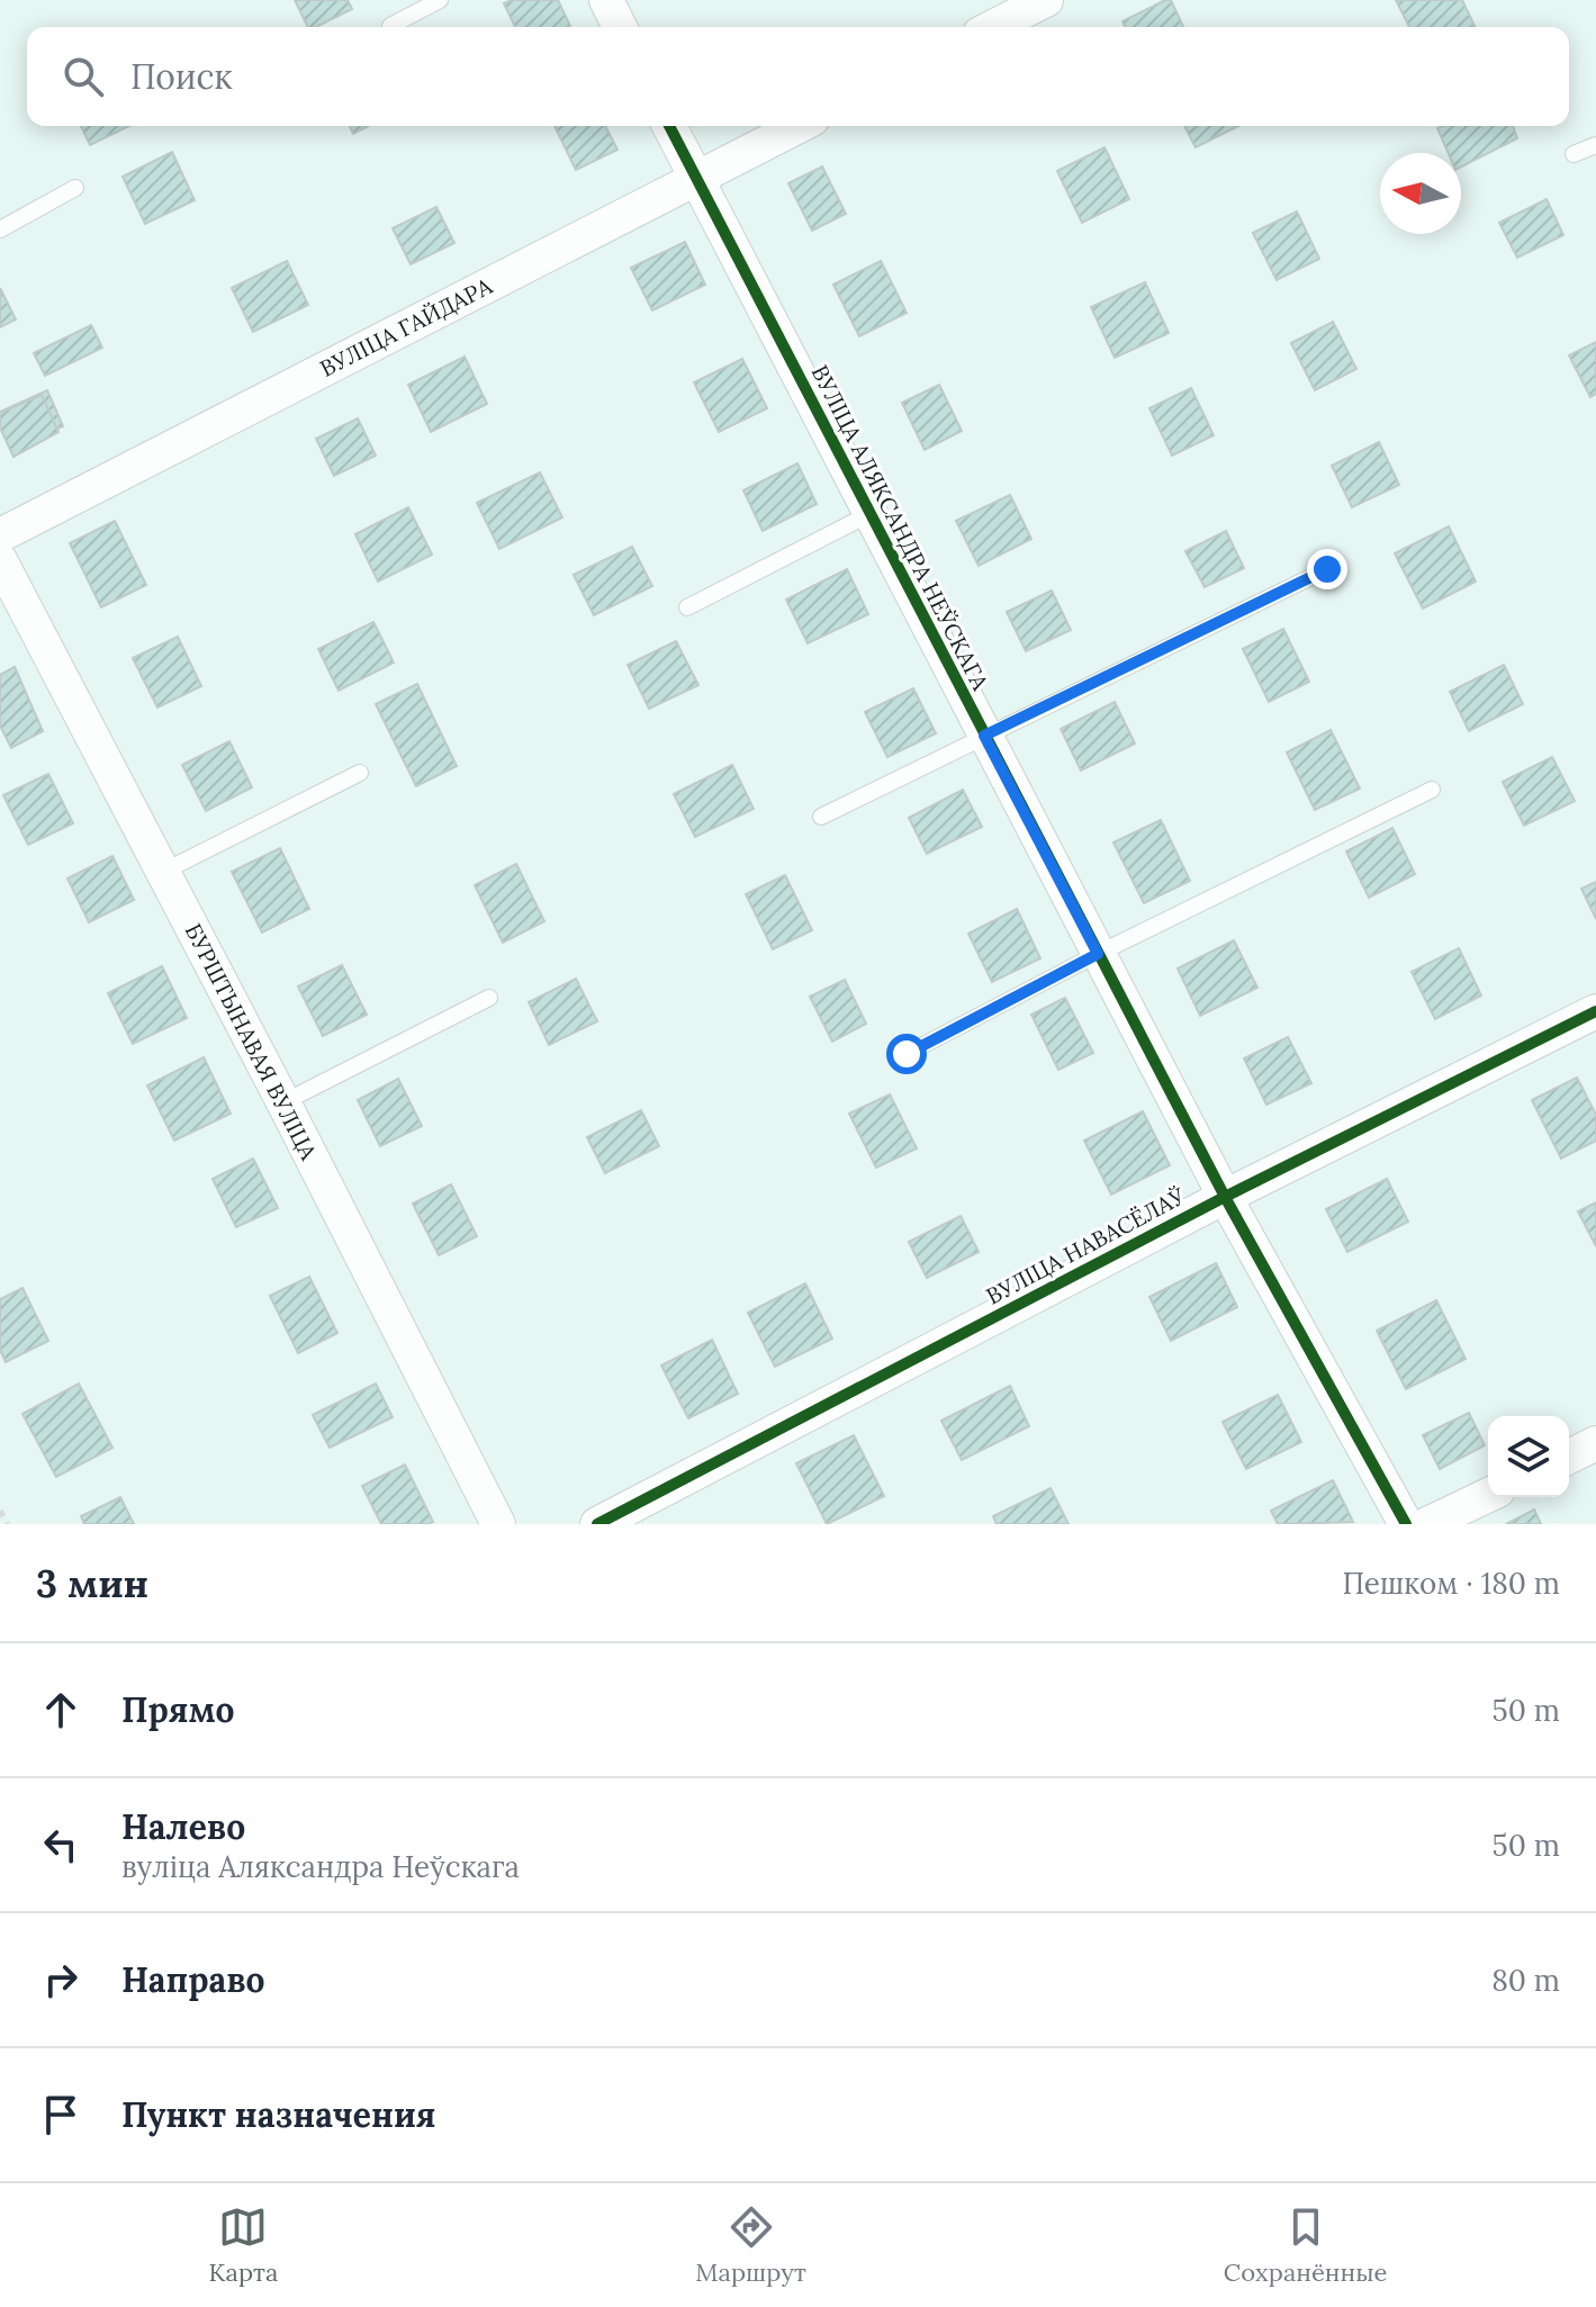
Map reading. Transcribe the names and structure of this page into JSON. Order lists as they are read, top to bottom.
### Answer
{
  "streets": {
    "street": [
      "ВУЛІЦА ГАЙДАРА",
      "ВУЛІЦА АЛЯКСАНДРА НЕЎСКАГА",
      "БУРШТЫНАВАЯ ВУЛІЦА",
      "ВУЛІЦА НАВАСЁЛАЎ"
    ]
  },
  "crossings": [
    ["ВУЛІЦА ГАЙДАРА", "ВУЛІЦА АЛЯКСАНДРА НЕЎСКАГА"],
    ["ВУЛІЦА АЛЯКСАНДРА НЕЎСКАГА", "ВУЛІЦА НАВАСЁЛАЎ"]
  ],
  "north": "left",
  "page": {
    "search": "Поиск",
    "heading": ["3 мин", "Пешком · 180 m"],
    "list": [
      ["Прямо", "50 m"],
      ["Налево", "вуліца Аляксандра Неўскага", "50 m"],
      ["Направо", "80 m"],
      "Пункт назначения"
    ],
    "nav": ["Карта", "Маршрут", "Сохранённые"]
  }
}
